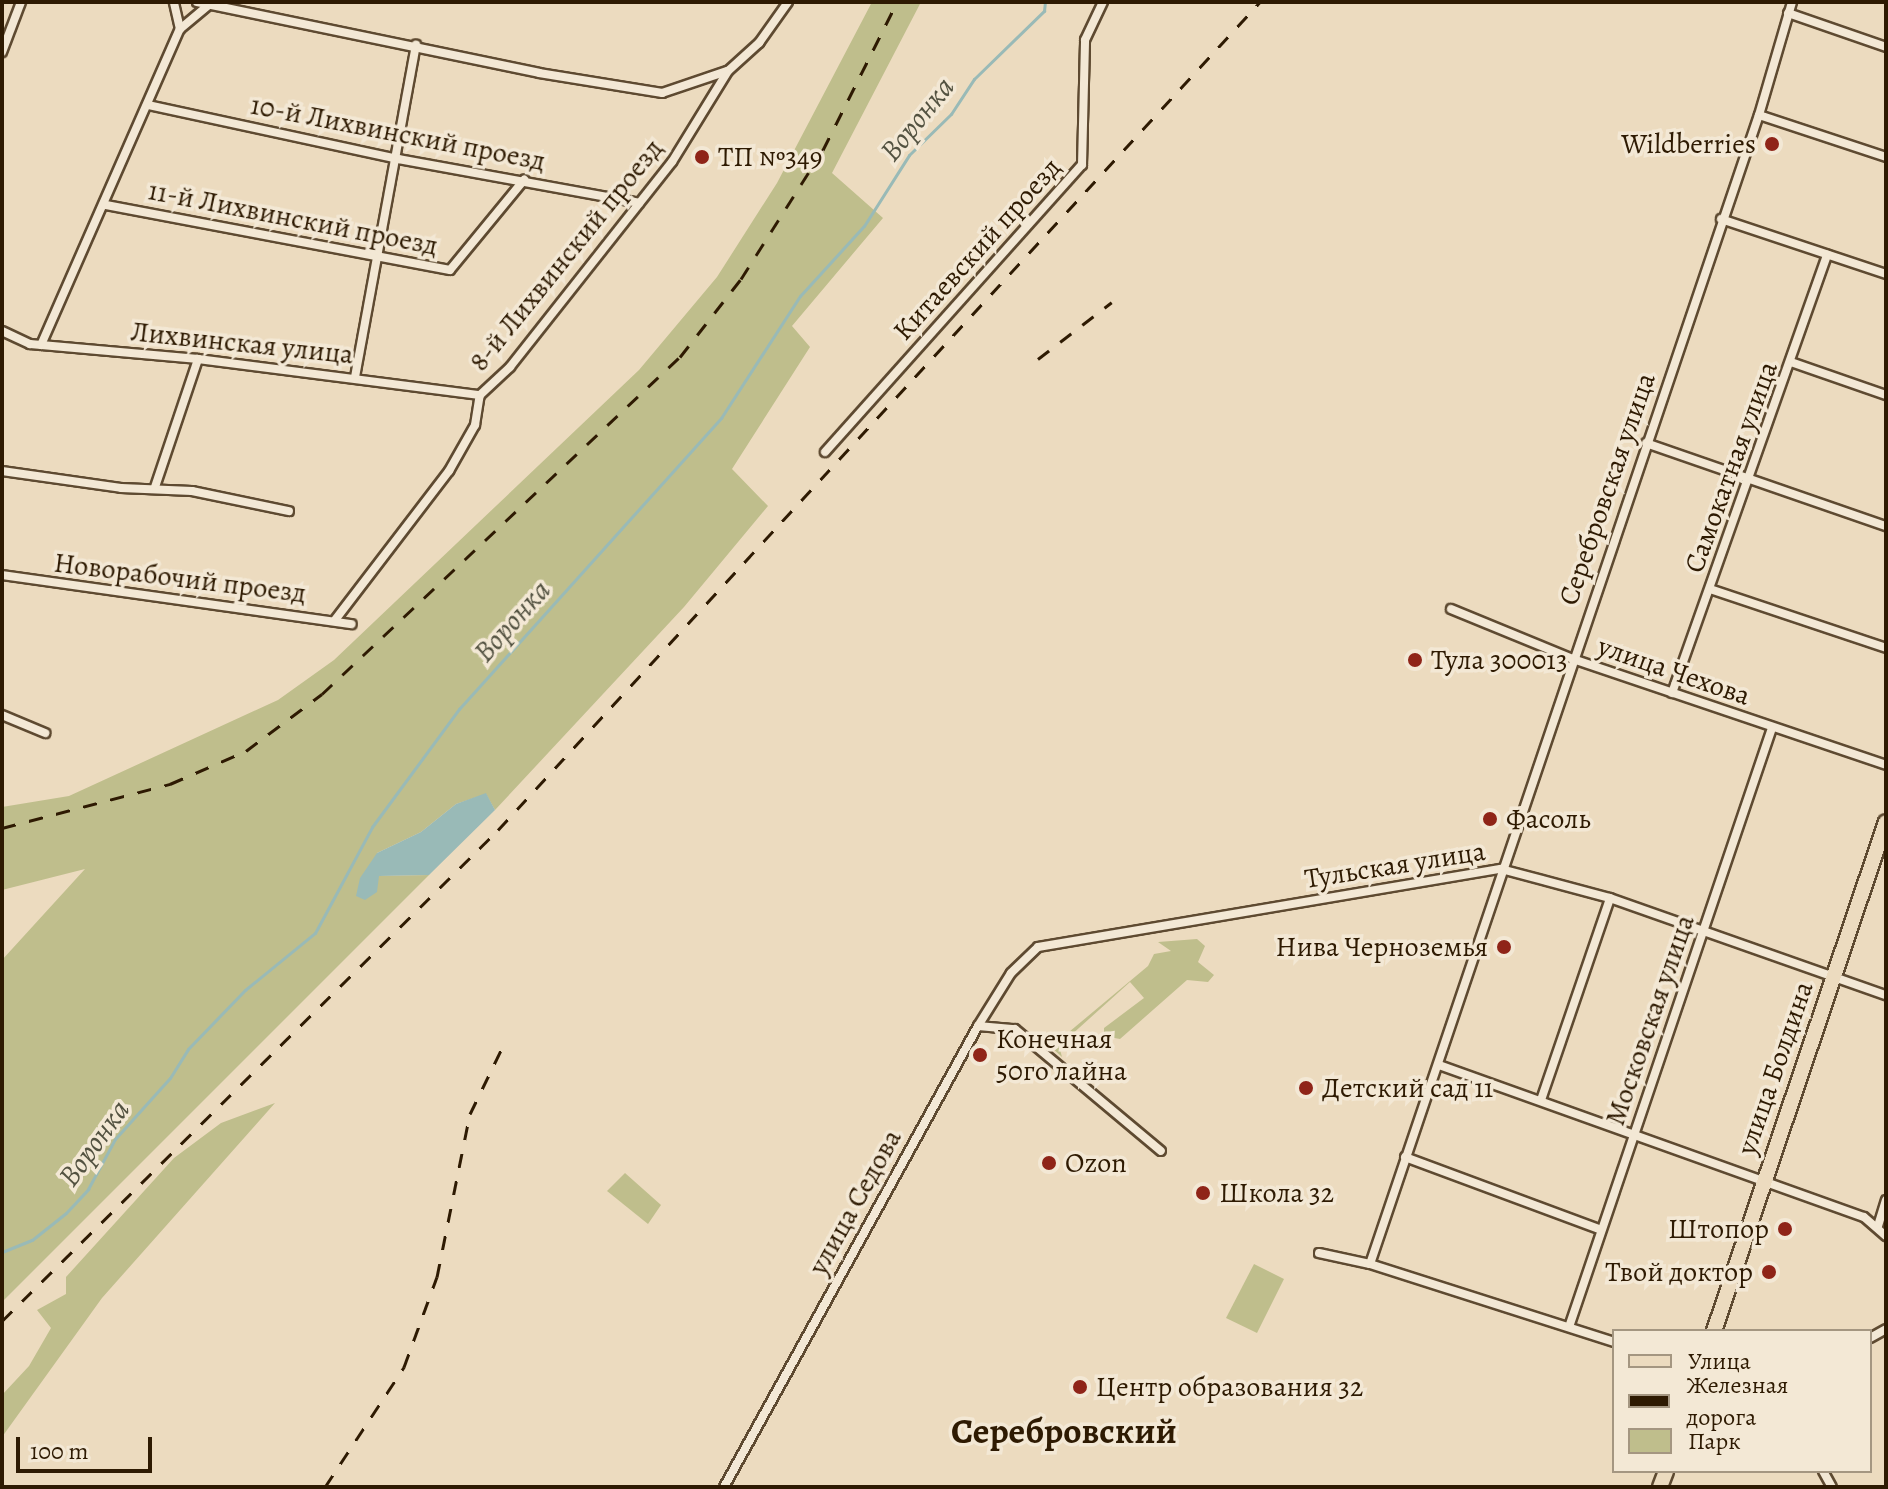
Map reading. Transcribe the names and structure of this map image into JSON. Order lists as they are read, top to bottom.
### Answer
{
  "streets": {
    "main road": ["улица Болдина"],
    "street": [
      "10-й Лихвинский проезд",
      "11-й Лихвинский проезд",
      "Китаевский проезд",
      "8-й Лихвинский проезд",
      "Лихвинская улица",
      "Самокатная улица",
      "Серебровская улица",
      "Новорабочий проезд",
      "улица Чехова",
      "Тульская улица",
      "Московская улица",
      "улица Седова"
    ]
  },
  "crossings": [
    ["10-й Лихвинский проезд", "11-й Лихвинский проезд"],
    ["10-й Лихвинский проезд", "8-й Лихвинский проезд"],
    ["8-й Лихвинский проезд", "Лихвинская улица"],
    ["8-й Лихвинский проезд", "Новорабочий проезд"],
    ["Самокатная улица", "улица Чехова"],
    ["Серебровская улица", "улица Чехова"],
    ["Серебровская улица", "Тульская улица"],
    ["улица Чехова", "Московская улица"],
    ["Тульская улица", "Московская улица"],
    ["Тульская улица", "улица Болдина"],
    ["Тульская улица", "улица Седова"]
  ],
  "districts": ["Серебровский"],
  "water": ["Воронка"],
  "places": [
    "Wildberries",
    "ТП №349",
    "Тула 300013",
    "Фасоль",
    "Нива Черноземья",
    "Конечная 50го лайна",
    "Детский сад 11",
    "Ozon",
    "Школа 32",
    "Штопор",
    "Твой доктор",
    "Центр образования 32"
  ],
  "legend": ["Улица", "Железная дорога", "Парк"],
  "scale_bar": "100 m"
}
